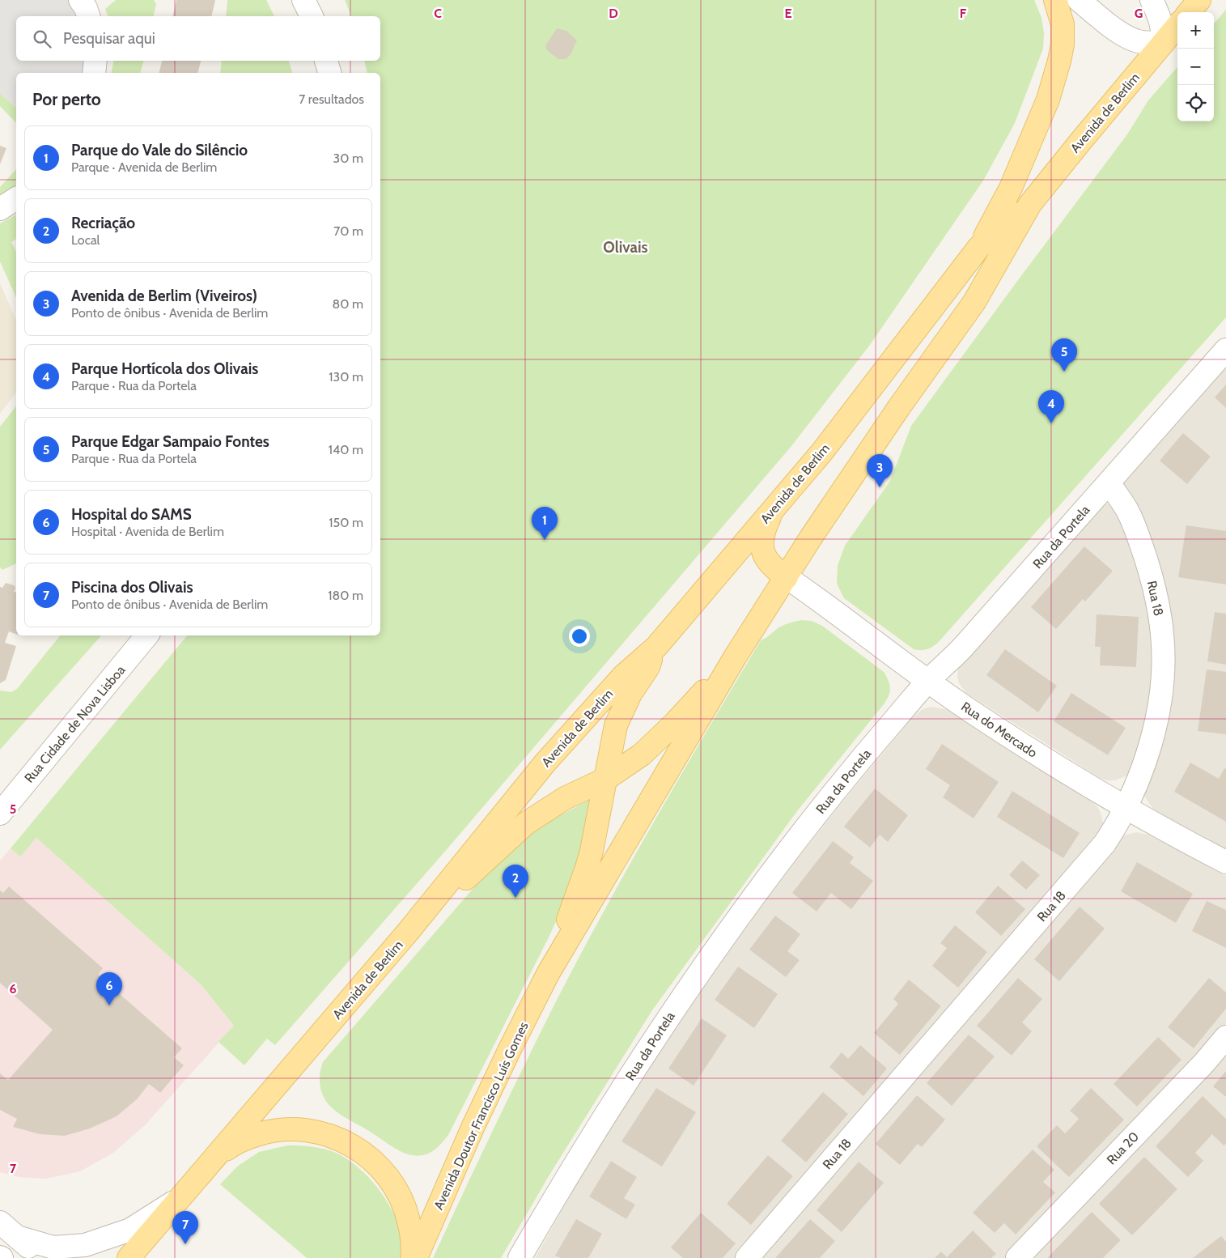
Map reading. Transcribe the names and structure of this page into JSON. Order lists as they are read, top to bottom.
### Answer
{
  "streets": {
    "main road": ["Avenida de Berlim", "Avenida Doutor Francisco Luís Gomes"],
    "street": [
      "Rua da Portela",
      "Rua 18",
      "Rua Cidade de Nova Lisboa",
      "Rua do Mercado",
      "Rua 20"
    ]
  },
  "crossings": [
    ["Avenida de Berlim", "Rua do Mercado"],
    ["Rua da Portela", "Rua 18"],
    ["Rua da Portela", "Rua do Mercado"],
    ["Rua 18", "Rua do Mercado"]
  ],
  "districts": ["Olivais"],
  "page": {
    "map_buttons": ["+", "−"],
    "search": "Pesquisar aqui",
    "heading": ["Por perto", "7 resultados"],
    "list": [
      {
        "mark": "1",
        "name": "Parque do Vale do Silêncio",
        "note": "Parque · Avenida de Berlim",
        "value": "30 m"
      },
      {
        "mark": "2",
        "name": "Recriação",
        "note": "Local",
        "value": "70 m"
      },
      {
        "mark": "3",
        "name": "Avenida de Berlim (Viveiros)",
        "note": "Ponto de ônibus · Avenida de Berlim",
        "value": "80 m"
      },
      {
        "mark": "4",
        "name": "Parque Hortícola dos Olivais",
        "note": "Parque · Rua da Portela",
        "value": "130 m"
      },
      {
        "mark": "5",
        "name": "Parque Edgar Sampaio Fontes",
        "note": "Parque · Rua da Portela",
        "value": "140 m"
      },
      {
        "mark": "6",
        "name": "Hospital do SAMS",
        "note": "Hospital · Avenida de Berlim",
        "value": "150 m"
      },
      {
        "mark": "7",
        "name": "Piscina dos Olivais",
        "note": "Ponto de ônibus · Avenida de Berlim",
        "value": "180 m"
      }
    ],
    "pins": [
      "5",
      "4",
      "3",
      "1",
      "2",
      "6",
      "7"
    ]
  },
  "grid": {
    "columns": [
      "C",
      "D",
      "E",
      "F",
      "G"
    ],
    "rows": ["5", "6", "7"]
  }
}
